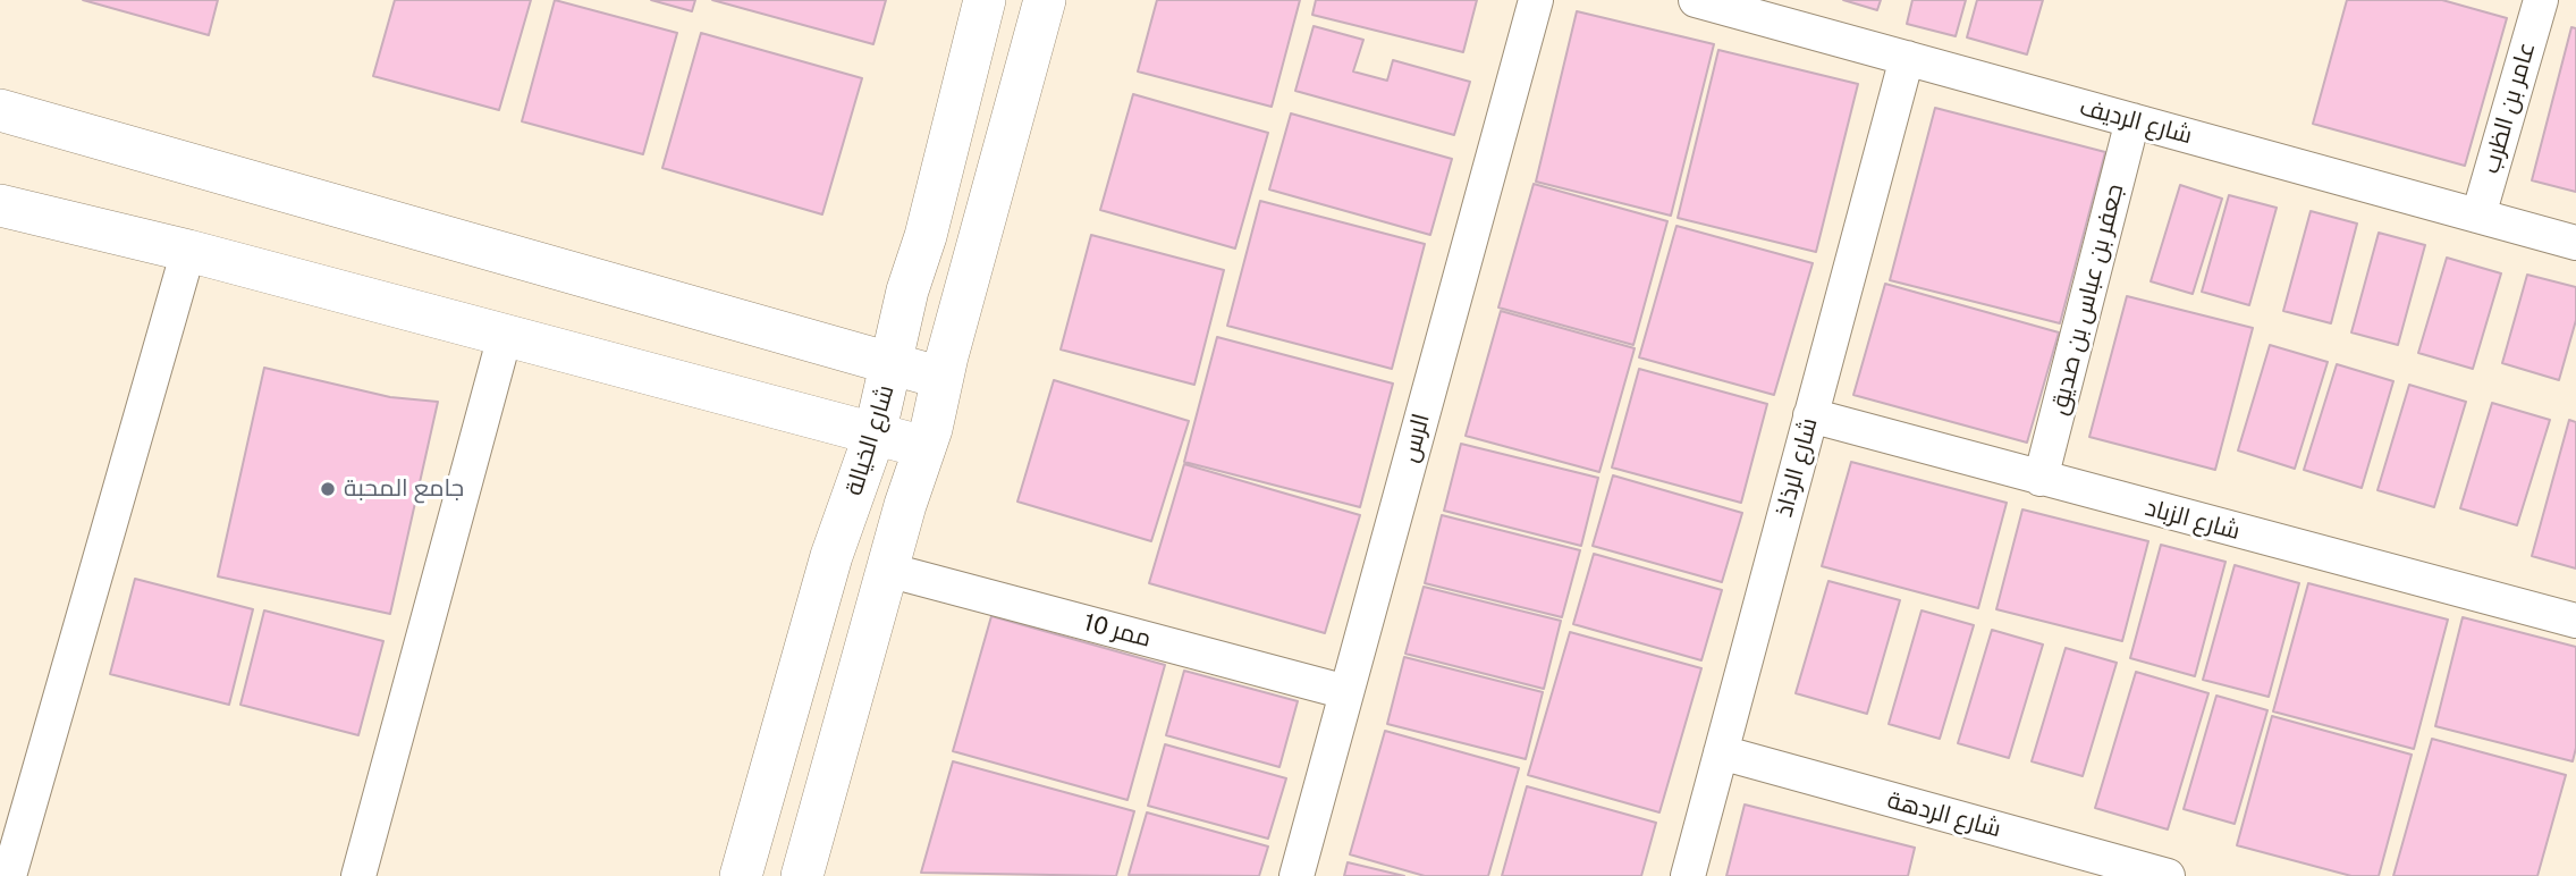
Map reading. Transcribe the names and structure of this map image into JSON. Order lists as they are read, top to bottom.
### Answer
{
  "streets": {
    "street": [
      "عامر بن الظرب",
      "شارع الرديف",
      "جعفر بن عباس بن صديق",
      "الرس",
      "شارع الخيالة",
      "شارع الرذاذ",
      "شارع الزباد",
      "ممر 10",
      "شارع الردهة"
    ]
  },
  "crossings": [
    ["عامر بن الظرب", "شارع الرديف"],
    ["شارع الرديف", "جعفر بن عباس بن صديق"],
    ["شارع الرديف", "شارع الرذاذ"],
    ["جعفر بن عباس بن صديق", "شارع الزباد"],
    ["الرس", "ممر 10"],
    ["شارع الرذاذ", "شارع الزباد"],
    ["شارع الرذاذ", "شارع الردهة"]
  ],
  "places": ["جامع المحبة"]
}
